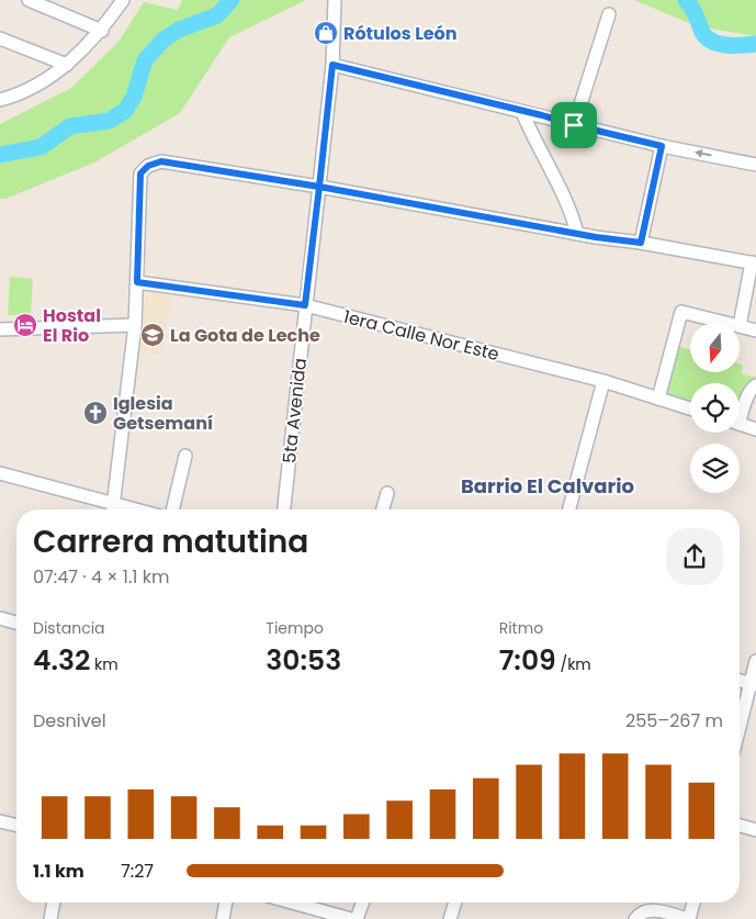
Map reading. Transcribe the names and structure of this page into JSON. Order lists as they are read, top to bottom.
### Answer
{
  "streets": {
    "street": ["1era Calle Nor Este", "5ta Avenida"]
  },
  "crossings": [
    ["1era Calle Nor Este", "5ta Avenida"]
  ],
  "districts": ["Barrio El Calvario"],
  "places": {
    "shop": ["Rótulos León"],
    "hotel": ["Hostal El Rio"],
    "school or university": ["La Gota de Leche"],
    "church": ["Iglesia Getsemaní"]
  },
  "north": "bottom",
  "page": {
    "heading": ["Carrera matutina", "07:47 · 4 × 1.1 km"],
    "stats": [
      ["Distancia", "4.32 km"],
      ["Tiempo", "30:53"],
      ["Ritmo", "7:09 /km"]
    ],
    "chart": ["Desnivel", "255–267 m"],
    "list": [
      {
        "name": "1.1 km",
        "note": "7:27"
      }
    ]
  }
}
